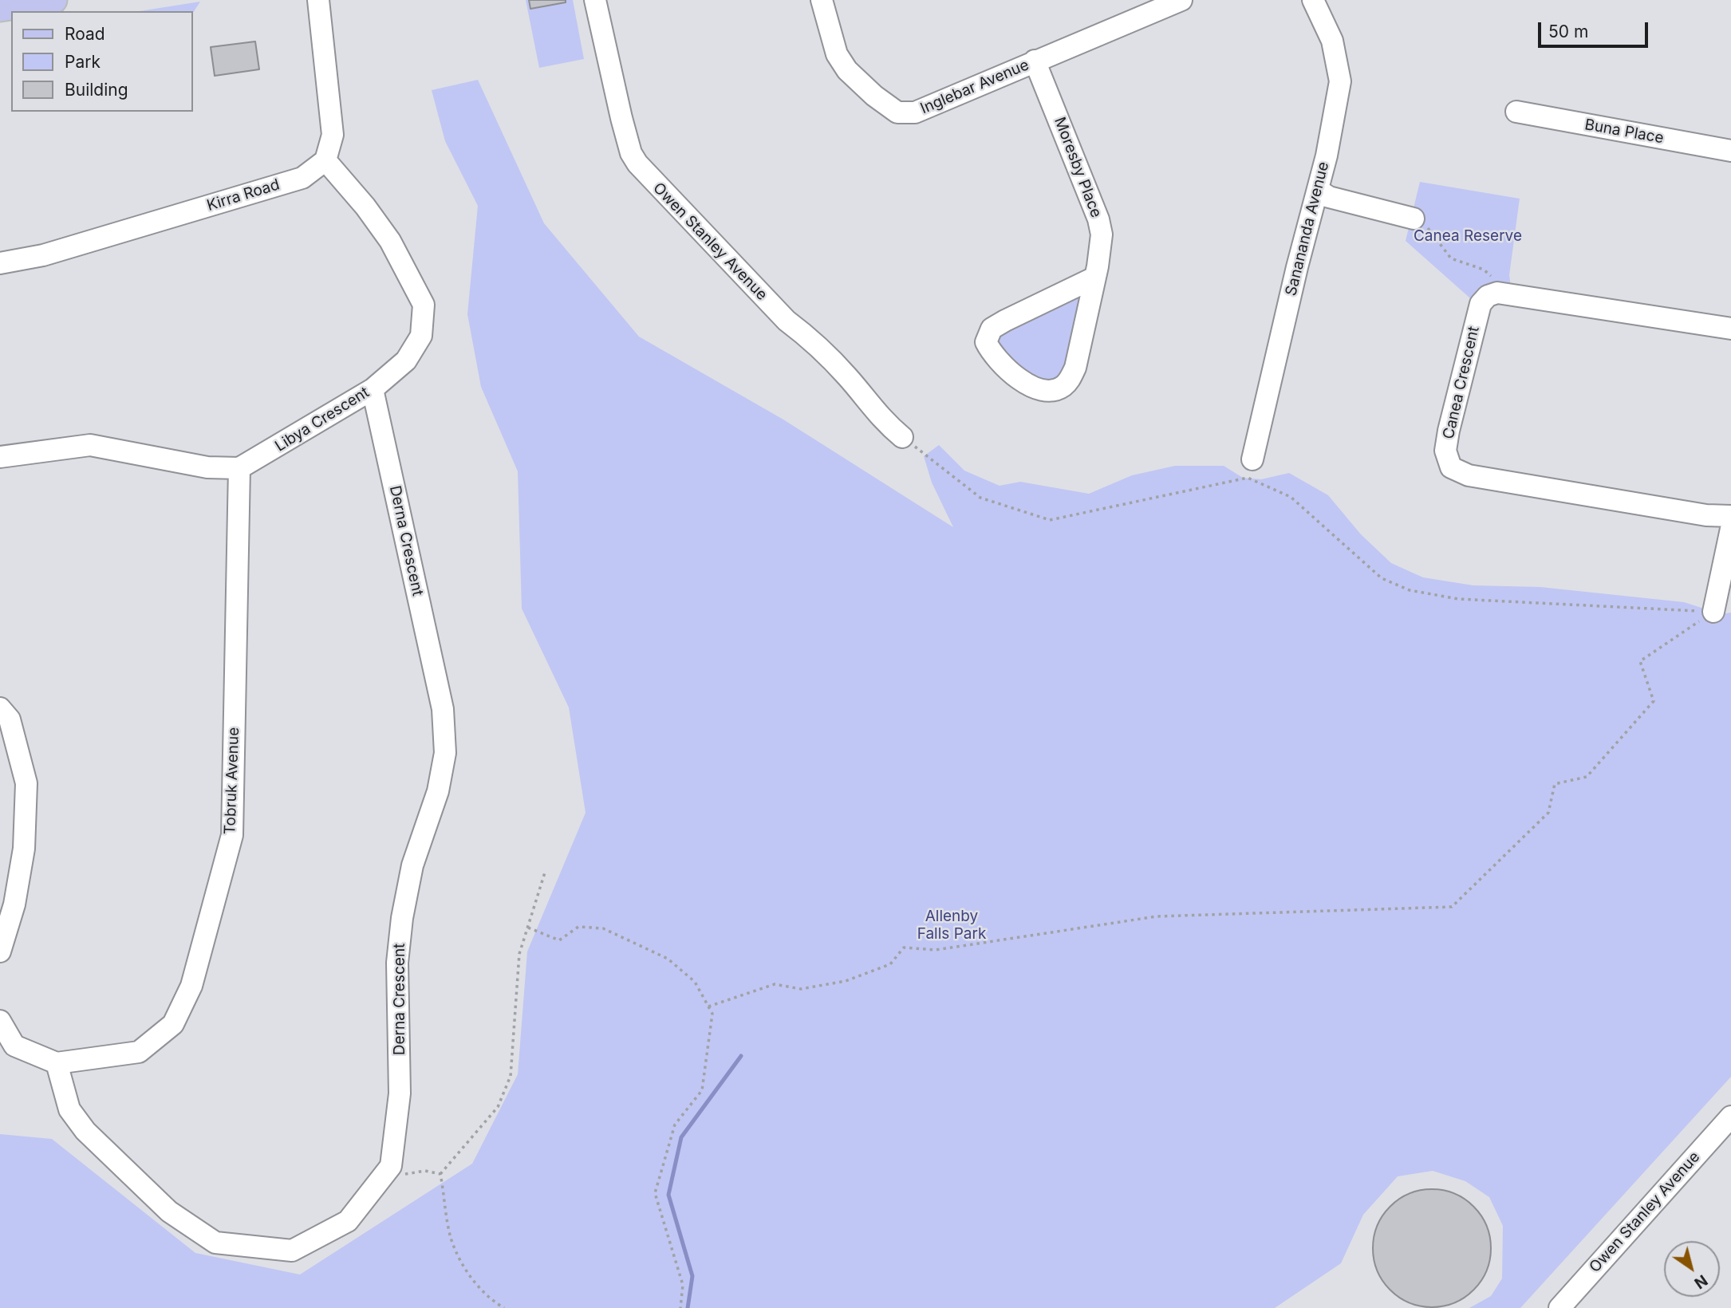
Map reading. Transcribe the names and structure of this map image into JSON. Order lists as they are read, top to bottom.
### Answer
{
  "streets": {
    "street": [
      "Inglebar Avenue",
      "Buna Place",
      "Moresby Place",
      "Kirra Road",
      "Sanananda Avenue",
      "Owen Stanley Avenue",
      "Canea Crescent",
      "Libya Crescent",
      "Derna Crescent",
      "Tobruk Avenue"
    ]
  },
  "crossings": [
    ["Inglebar Avenue", "Moresby Place"],
    ["Kirra Road", "Libya Crescent"],
    ["Libya Crescent", "Derna Crescent"],
    ["Libya Crescent", "Tobruk Avenue"],
    ["Derna Crescent", "Tobruk Avenue"]
  ],
  "parks": ["Canea Reserve", "Allenby Falls Park"],
  "legend": ["Road", "Park", "Building"],
  "scale_bar": "50 m",
  "north": "bottom right"
}
